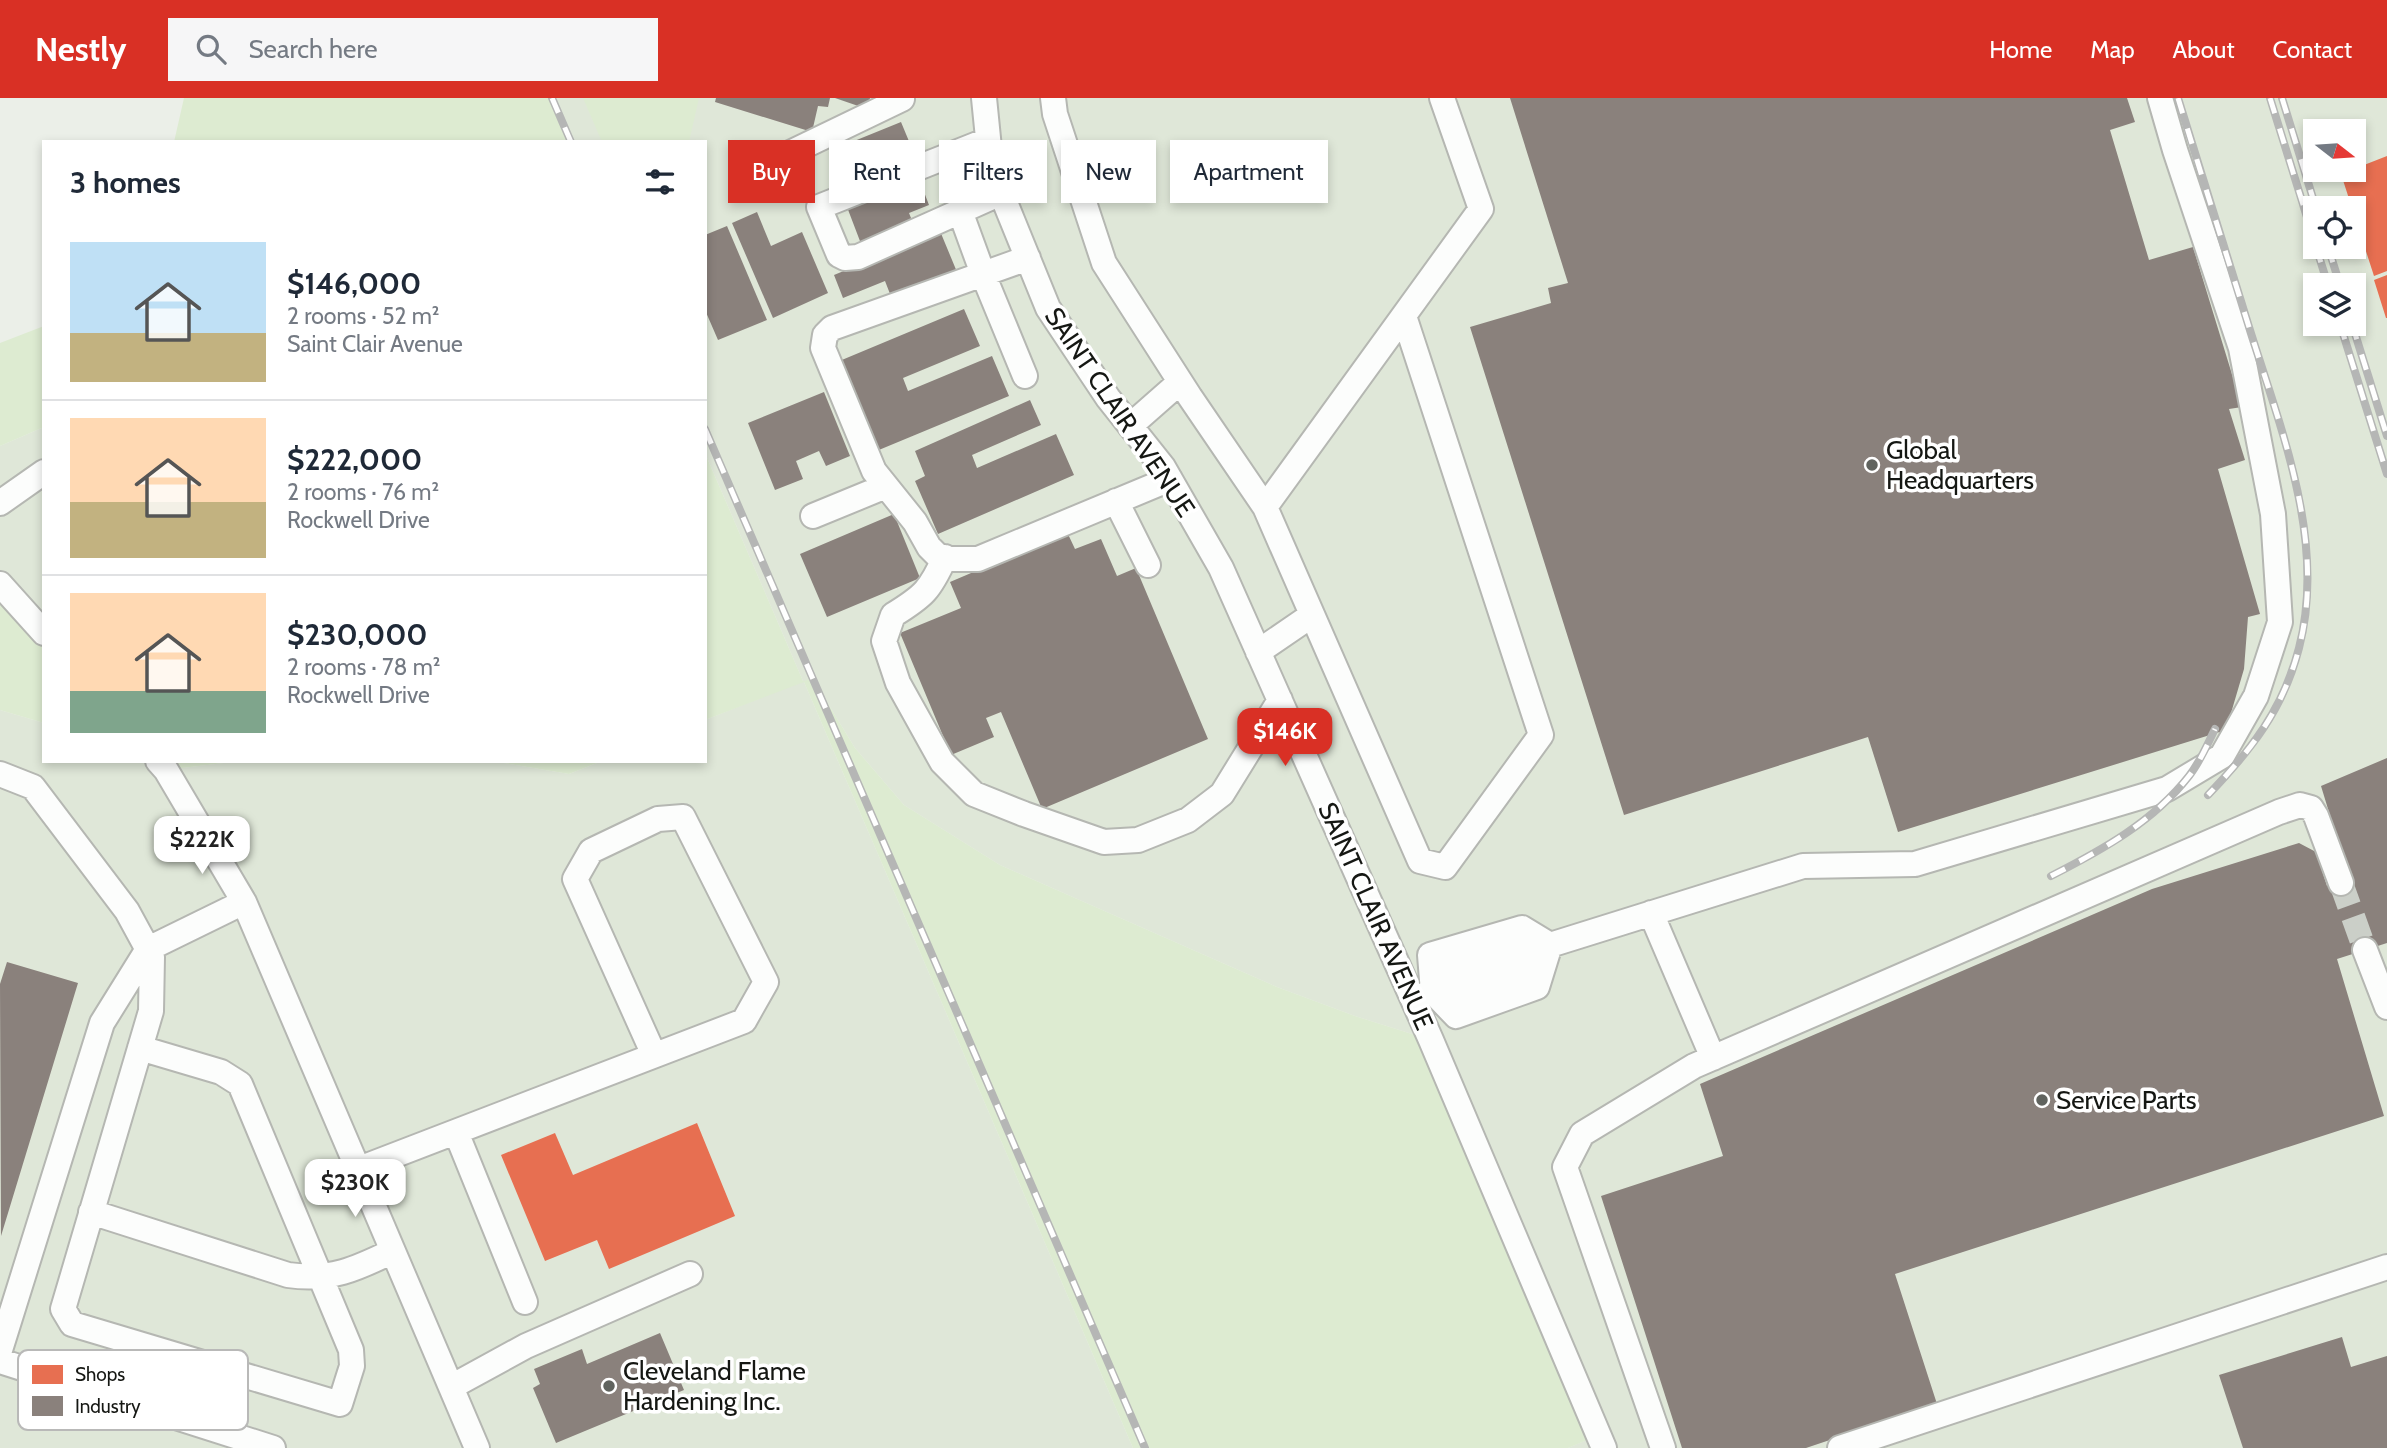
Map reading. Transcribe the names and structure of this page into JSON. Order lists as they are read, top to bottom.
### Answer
{
  "streets": {
    "street": ["SAINT CLAIR AVENUE"]
  },
  "places": ["Global Headquarters", "Service Parts", "Cleveland Flame Hardening Inc."],
  "legend": ["Shops", "Industry"],
  "north": "right",
  "page": {
    "header": "Nestly",
    "search": "Search here",
    "nav": [
      "Home",
      "Map",
      "About",
      "Contact"
    ],
    "chip": [
      "Buy",
      "Rent",
      "Filters",
      "New",
      "Apartment"
    ],
    "heading": "3 homes",
    "list": [
      {
        "name": "$146,000",
        "note": "2 rooms · 52 m² · Saint Clair Avenue"
      },
      {
        "name": "$222,000",
        "note": "2 rooms · 76 m² · Rockwell Drive"
      },
      {
        "name": "$230,000",
        "note": "2 rooms · 78 m² · Rockwell Drive"
      }
    ],
    "price": ["$146K", "$222K", "$230K"]
  }
}
